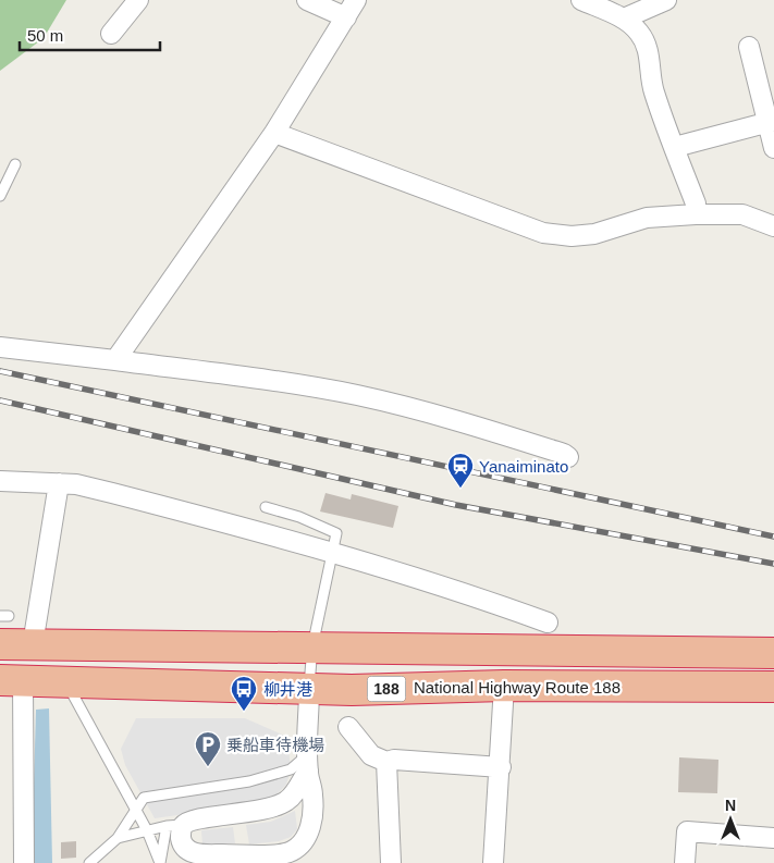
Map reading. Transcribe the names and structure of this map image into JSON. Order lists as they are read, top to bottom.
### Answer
{
  "streets": {
    "highway": ["National Highway Route 188", "188"]
  },
  "places": {
    "station": ["Yanaiminato"],
    "bus stop": ["柳井港"],
    "parking": ["乗船車待機場"]
  },
  "scale_bar": "50 m",
  "north": "top"
}
